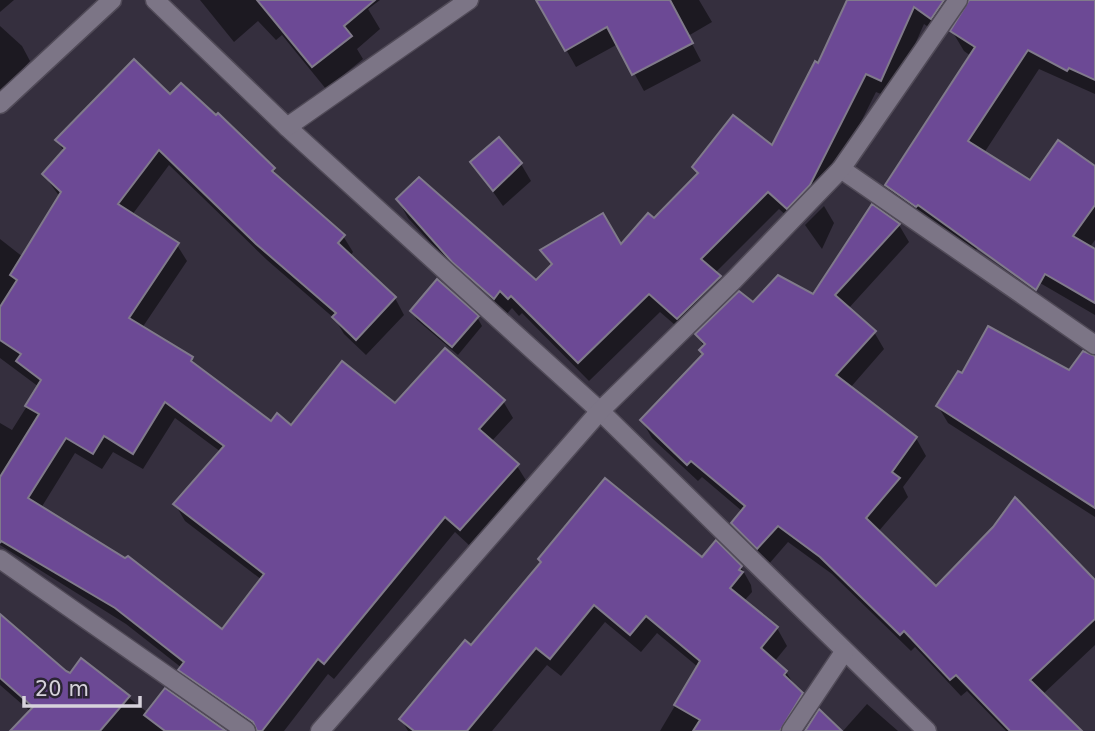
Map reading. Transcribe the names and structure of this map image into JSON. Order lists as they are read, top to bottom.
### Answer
{
  "scale_bar": "20 m"
}
